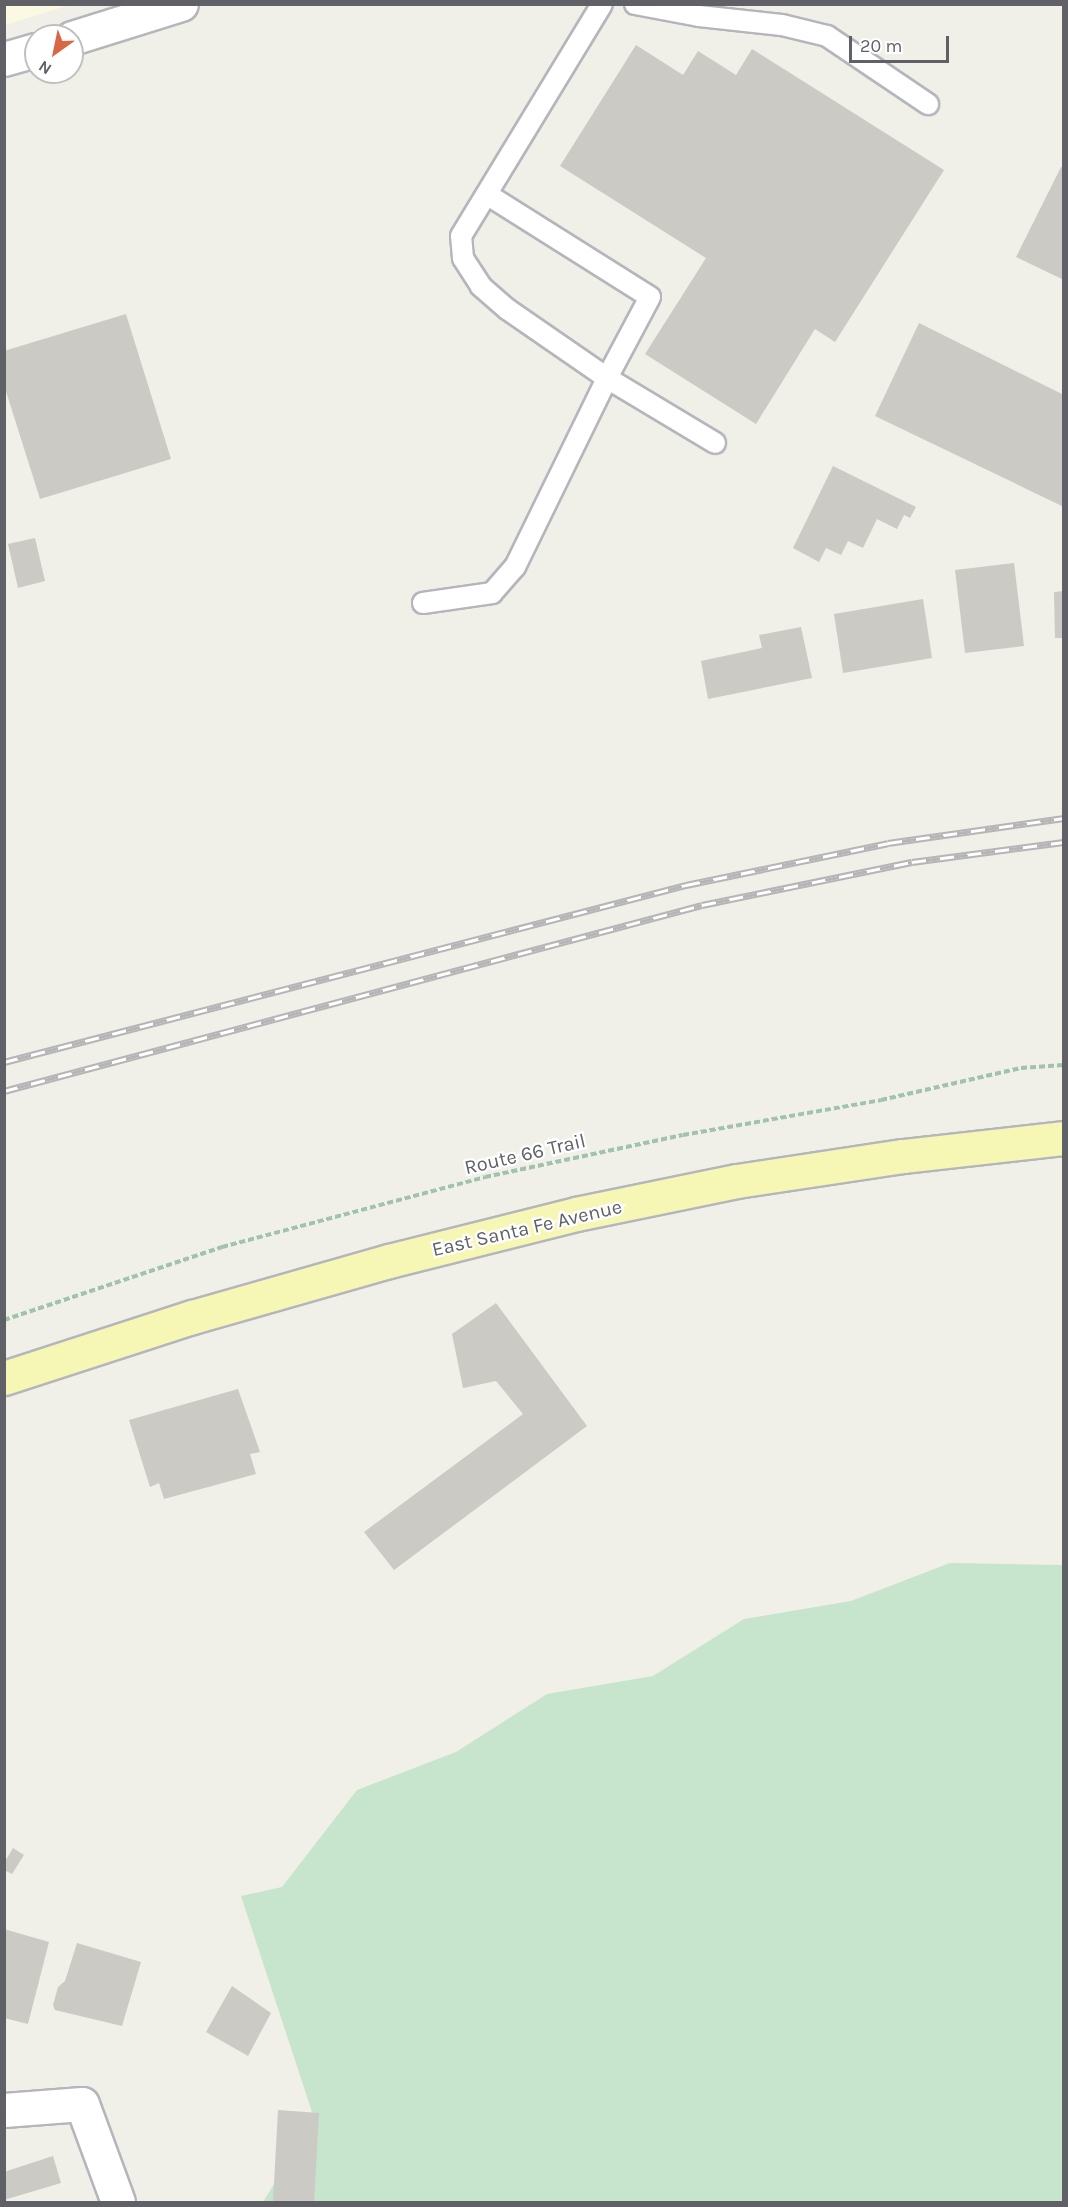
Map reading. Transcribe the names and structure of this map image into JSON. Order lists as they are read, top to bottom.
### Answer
{
  "streets": {
    "main road": ["East Santa Fe Avenue"],
    "path": ["Route 66 Trail"]
  },
  "scale_bar": "20 m",
  "north": "bottom left"
}
